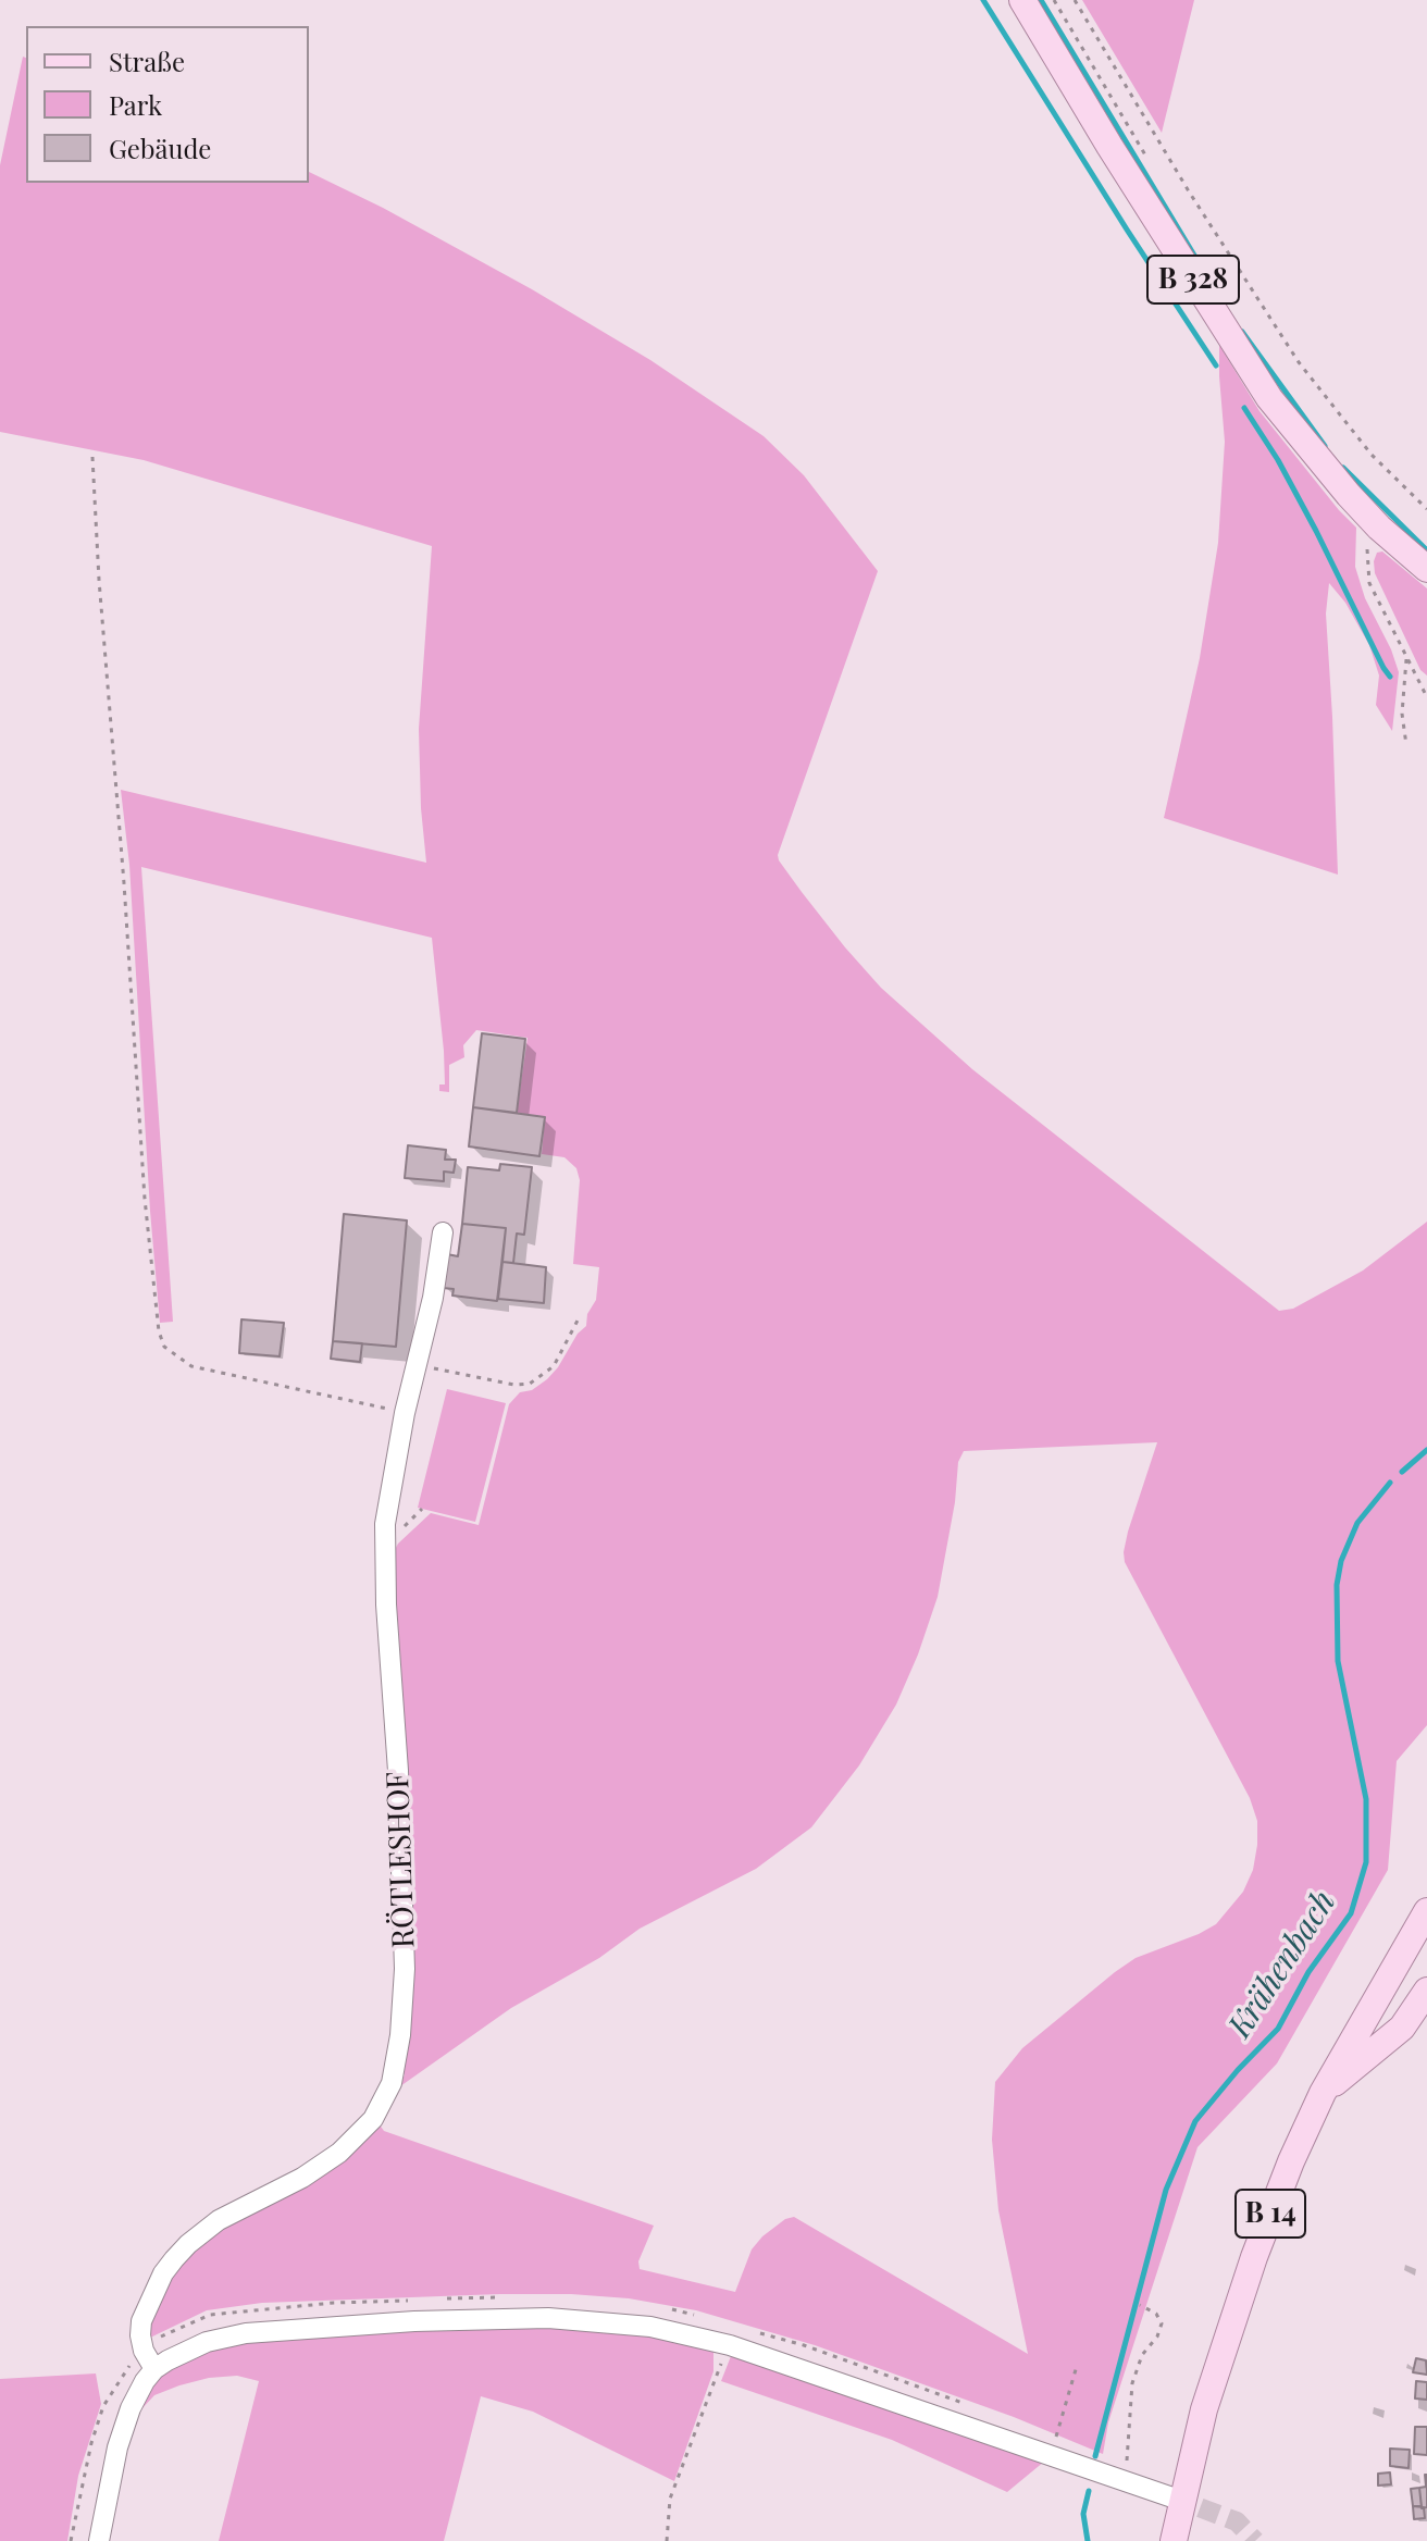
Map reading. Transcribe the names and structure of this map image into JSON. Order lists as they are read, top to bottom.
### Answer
{
  "streets": {
    "main road": ["B 328", "B 14"],
    "street": ["RÖTLESHOF"]
  },
  "water": ["Krähenbach"],
  "legend": ["Straße", "Park", "Gebäude"]
}
